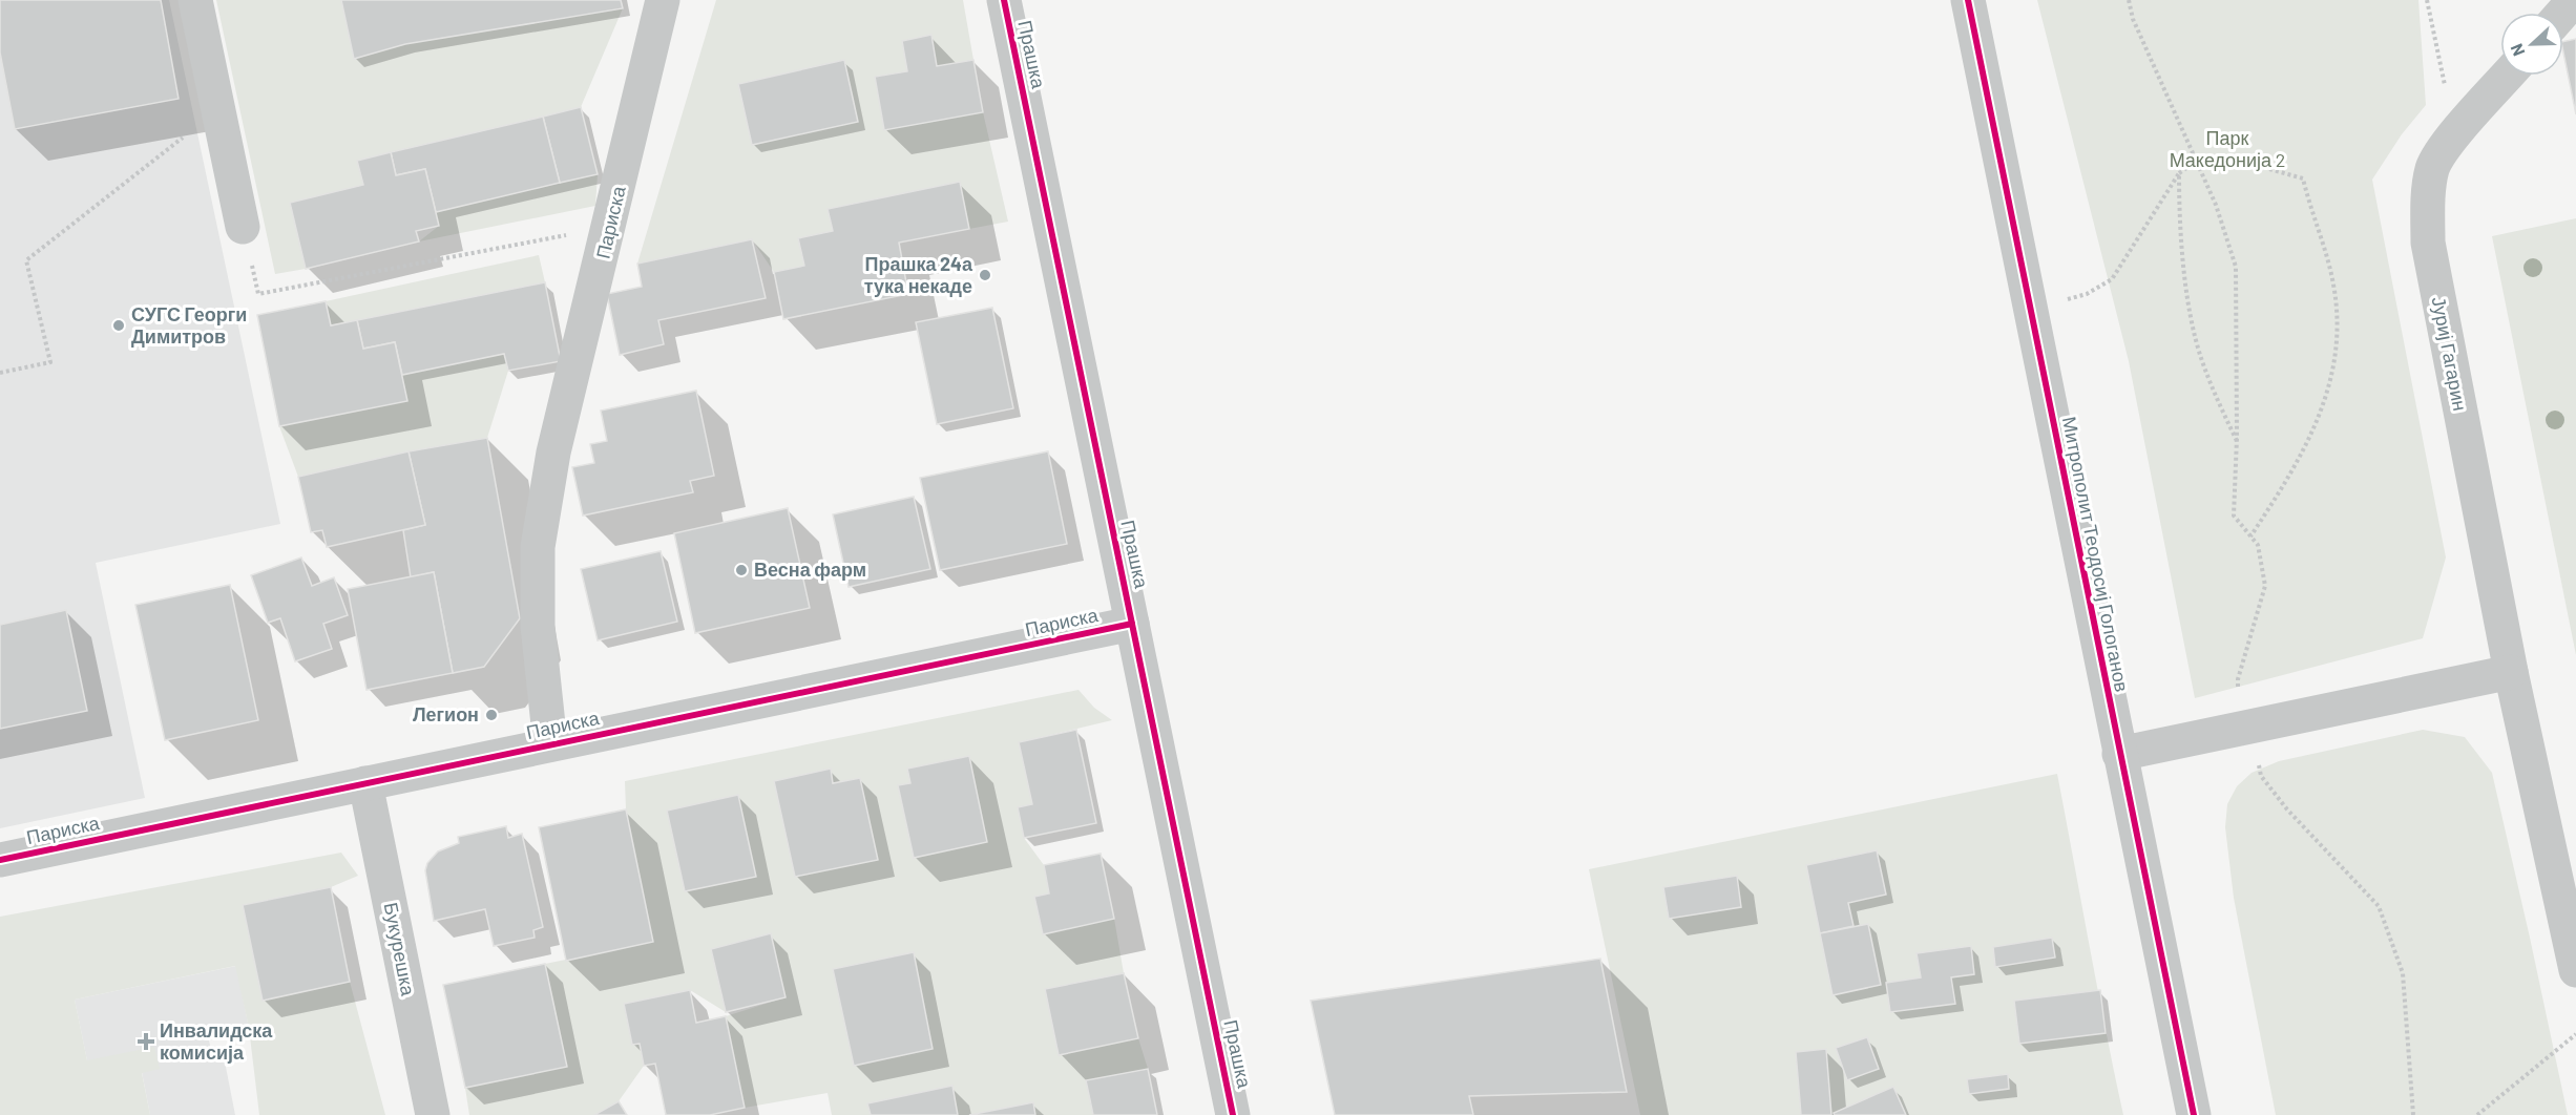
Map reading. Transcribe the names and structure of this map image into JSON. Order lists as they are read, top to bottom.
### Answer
{
  "streets": {
    "street": [
      "Прашка",
      "Париска",
      "Јуриј Гагарин",
      "Митрополит Теодосиј Гологанов",
      "Букурешка"
    ]
  },
  "crossings": [
    ["Прашка", "Париска"],
    ["Париска", "Букурешка"]
  ],
  "parks": ["Парк Македонија 2"],
  "places": {
    "other": [
      "Прашка 24а тука некаде",
      "СУГС Георги Димитров",
      "Весна фарм",
      "Легион"
    ],
    "health": ["Инвалидска комисија"]
  },
  "north": "left"
}
